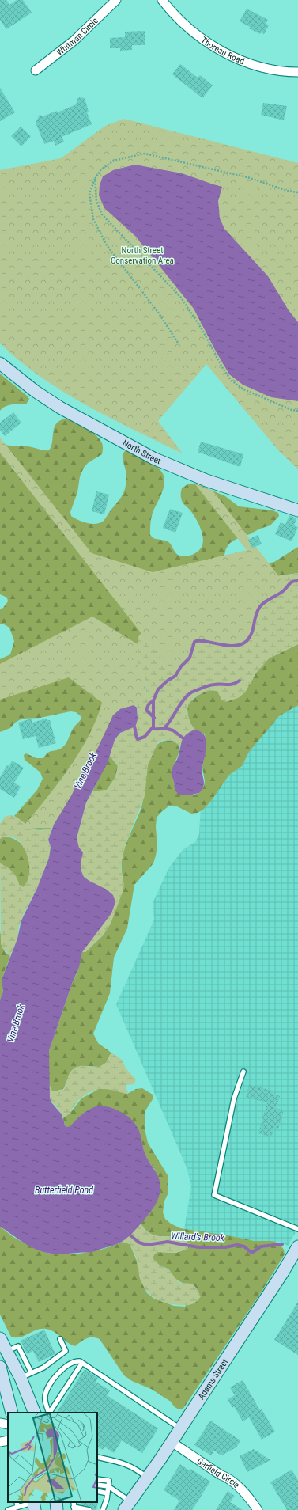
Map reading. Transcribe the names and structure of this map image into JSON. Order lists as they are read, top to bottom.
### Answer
{
  "streets": {
    "main road": ["North Street", "Adams Street"],
    "street": ["Whitman Circle", "Thoreau Road", "Garfield Circle"]
  },
  "crossings": [
    ["Adams Street", "Garfield Circle"]
  ],
  "water": ["Vine Brook", "Butterfield Pond", "Willard's Brook"],
  "parks": ["North Street Conservation Area"]
}
